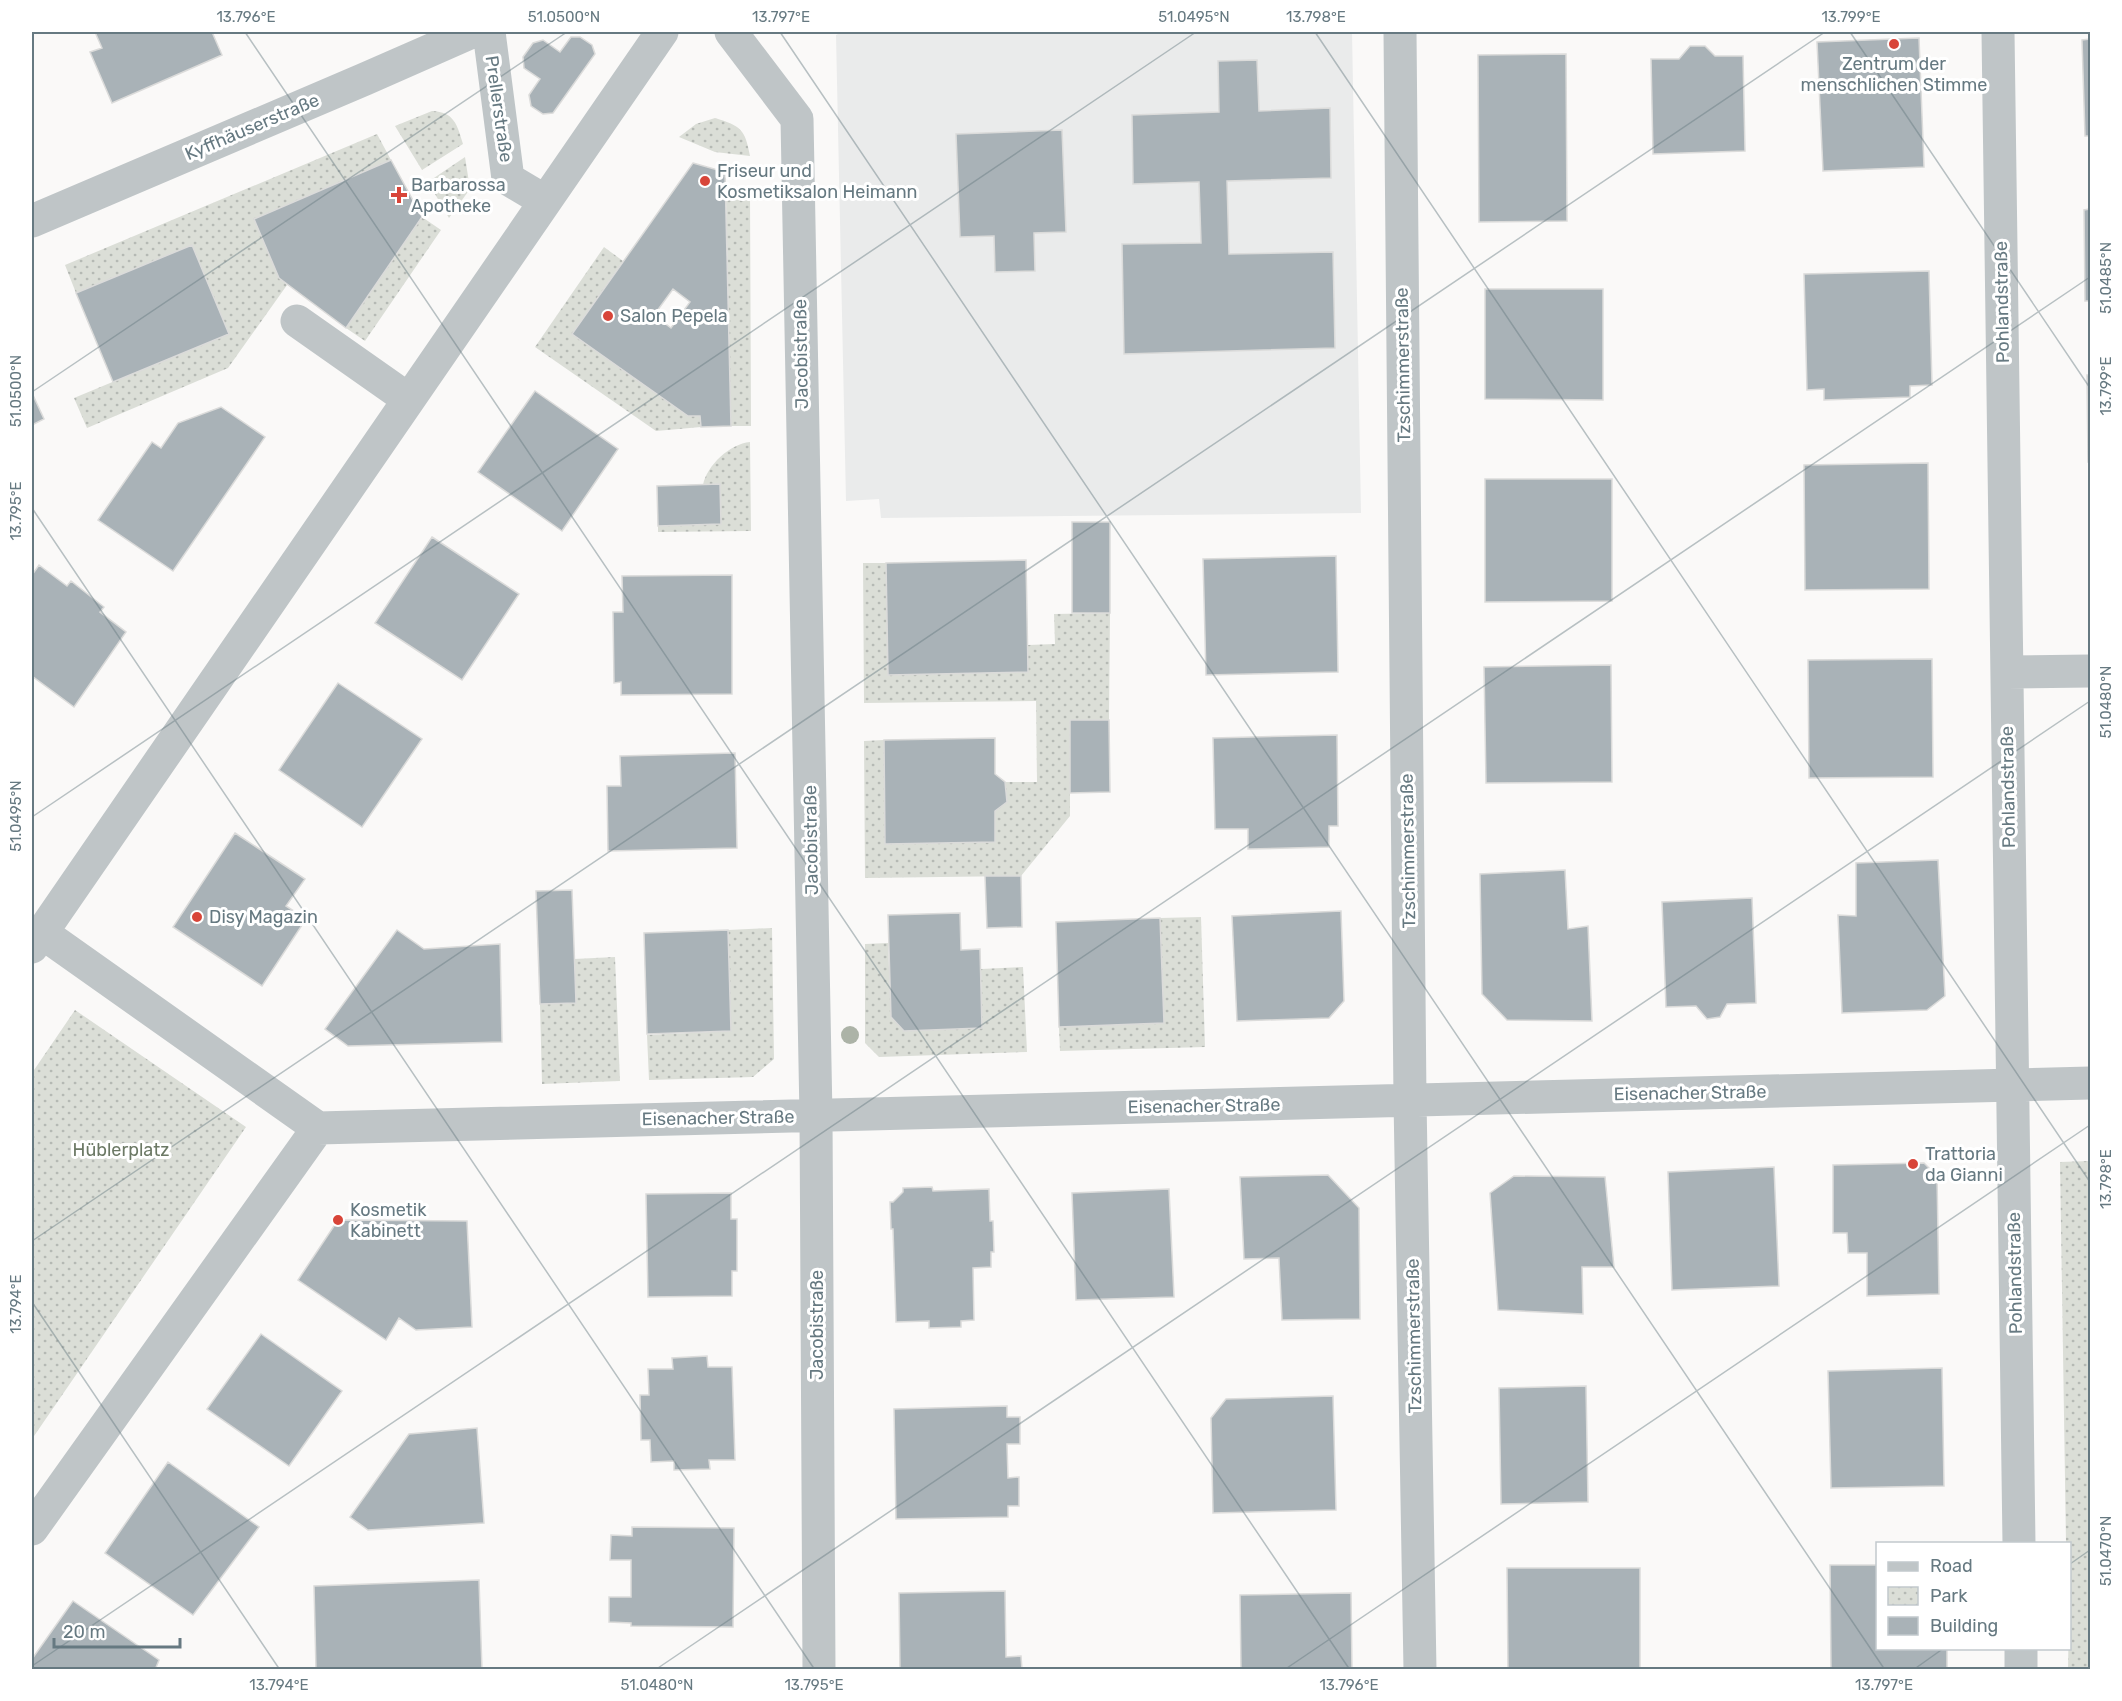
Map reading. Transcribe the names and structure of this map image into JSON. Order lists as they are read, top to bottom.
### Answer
{
  "streets": {
    "street": [
      "Prellerstraße",
      "Kyffhäuserstraße",
      "Pohlandstraße",
      "Jacobistraße",
      "Tzschimmerstraße",
      "Eisenacher Straße"
    ]
  },
  "crossings": [
    ["Pohlandstraße", "Eisenacher Straße"],
    ["Jacobistraße", "Eisenacher Straße"],
    ["Tzschimmerstraße", "Eisenacher Straße"]
  ],
  "parks": ["Hüblerplatz"],
  "places": {
    "other": [
      "Zentrum der menschlichen Stimme",
      "Friseur und Kosmetiksalon Heimann",
      "Salon Pepela",
      "Disy Magazin",
      "Trattoria da Gianni",
      "Kosmetik Kabinett"
    ],
    "health": ["Barbarossa Apotheke"]
  },
  "legend": ["Road", "Park", "Building"],
  "scale_bar": "20 m",
  "coordinates": [
    "13.796°E",
    "51.0500°N",
    "13.797°E",
    "51.0495°N",
    "13.798°E",
    "13.799°E",
    "51.0485°N",
    "13.795°E",
    "51.0480°N",
    "13.794°E",
    "51.0470°N"
  ]
}
